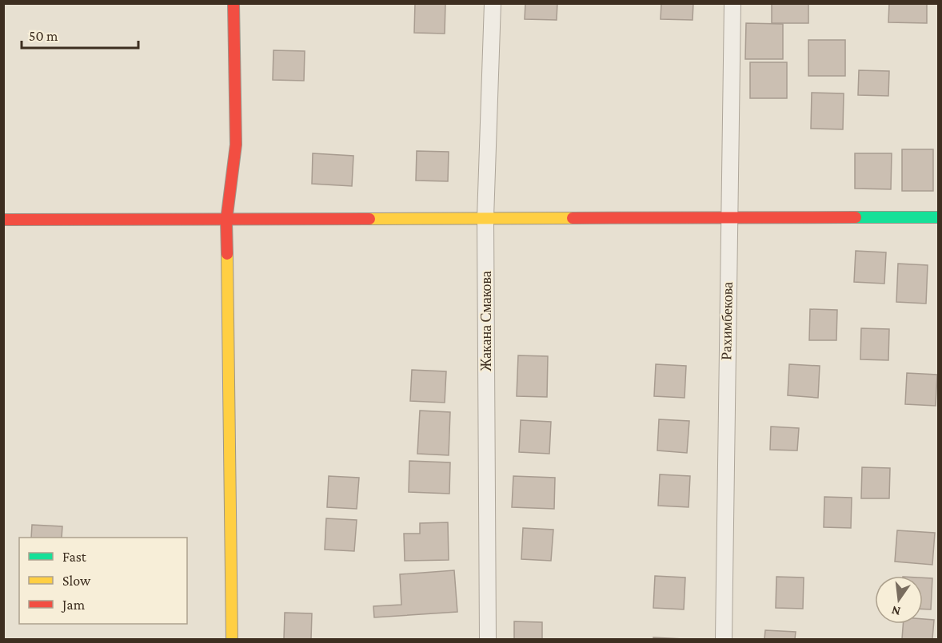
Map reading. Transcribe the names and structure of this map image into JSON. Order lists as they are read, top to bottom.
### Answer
{
  "streets": {
    "street": ["Жакана Смакова", "Рахимбекова"]
  },
  "legend": ["Fast", "Slow", "Jam"],
  "scale_bar": "50 m",
  "north": "bottom"
}
